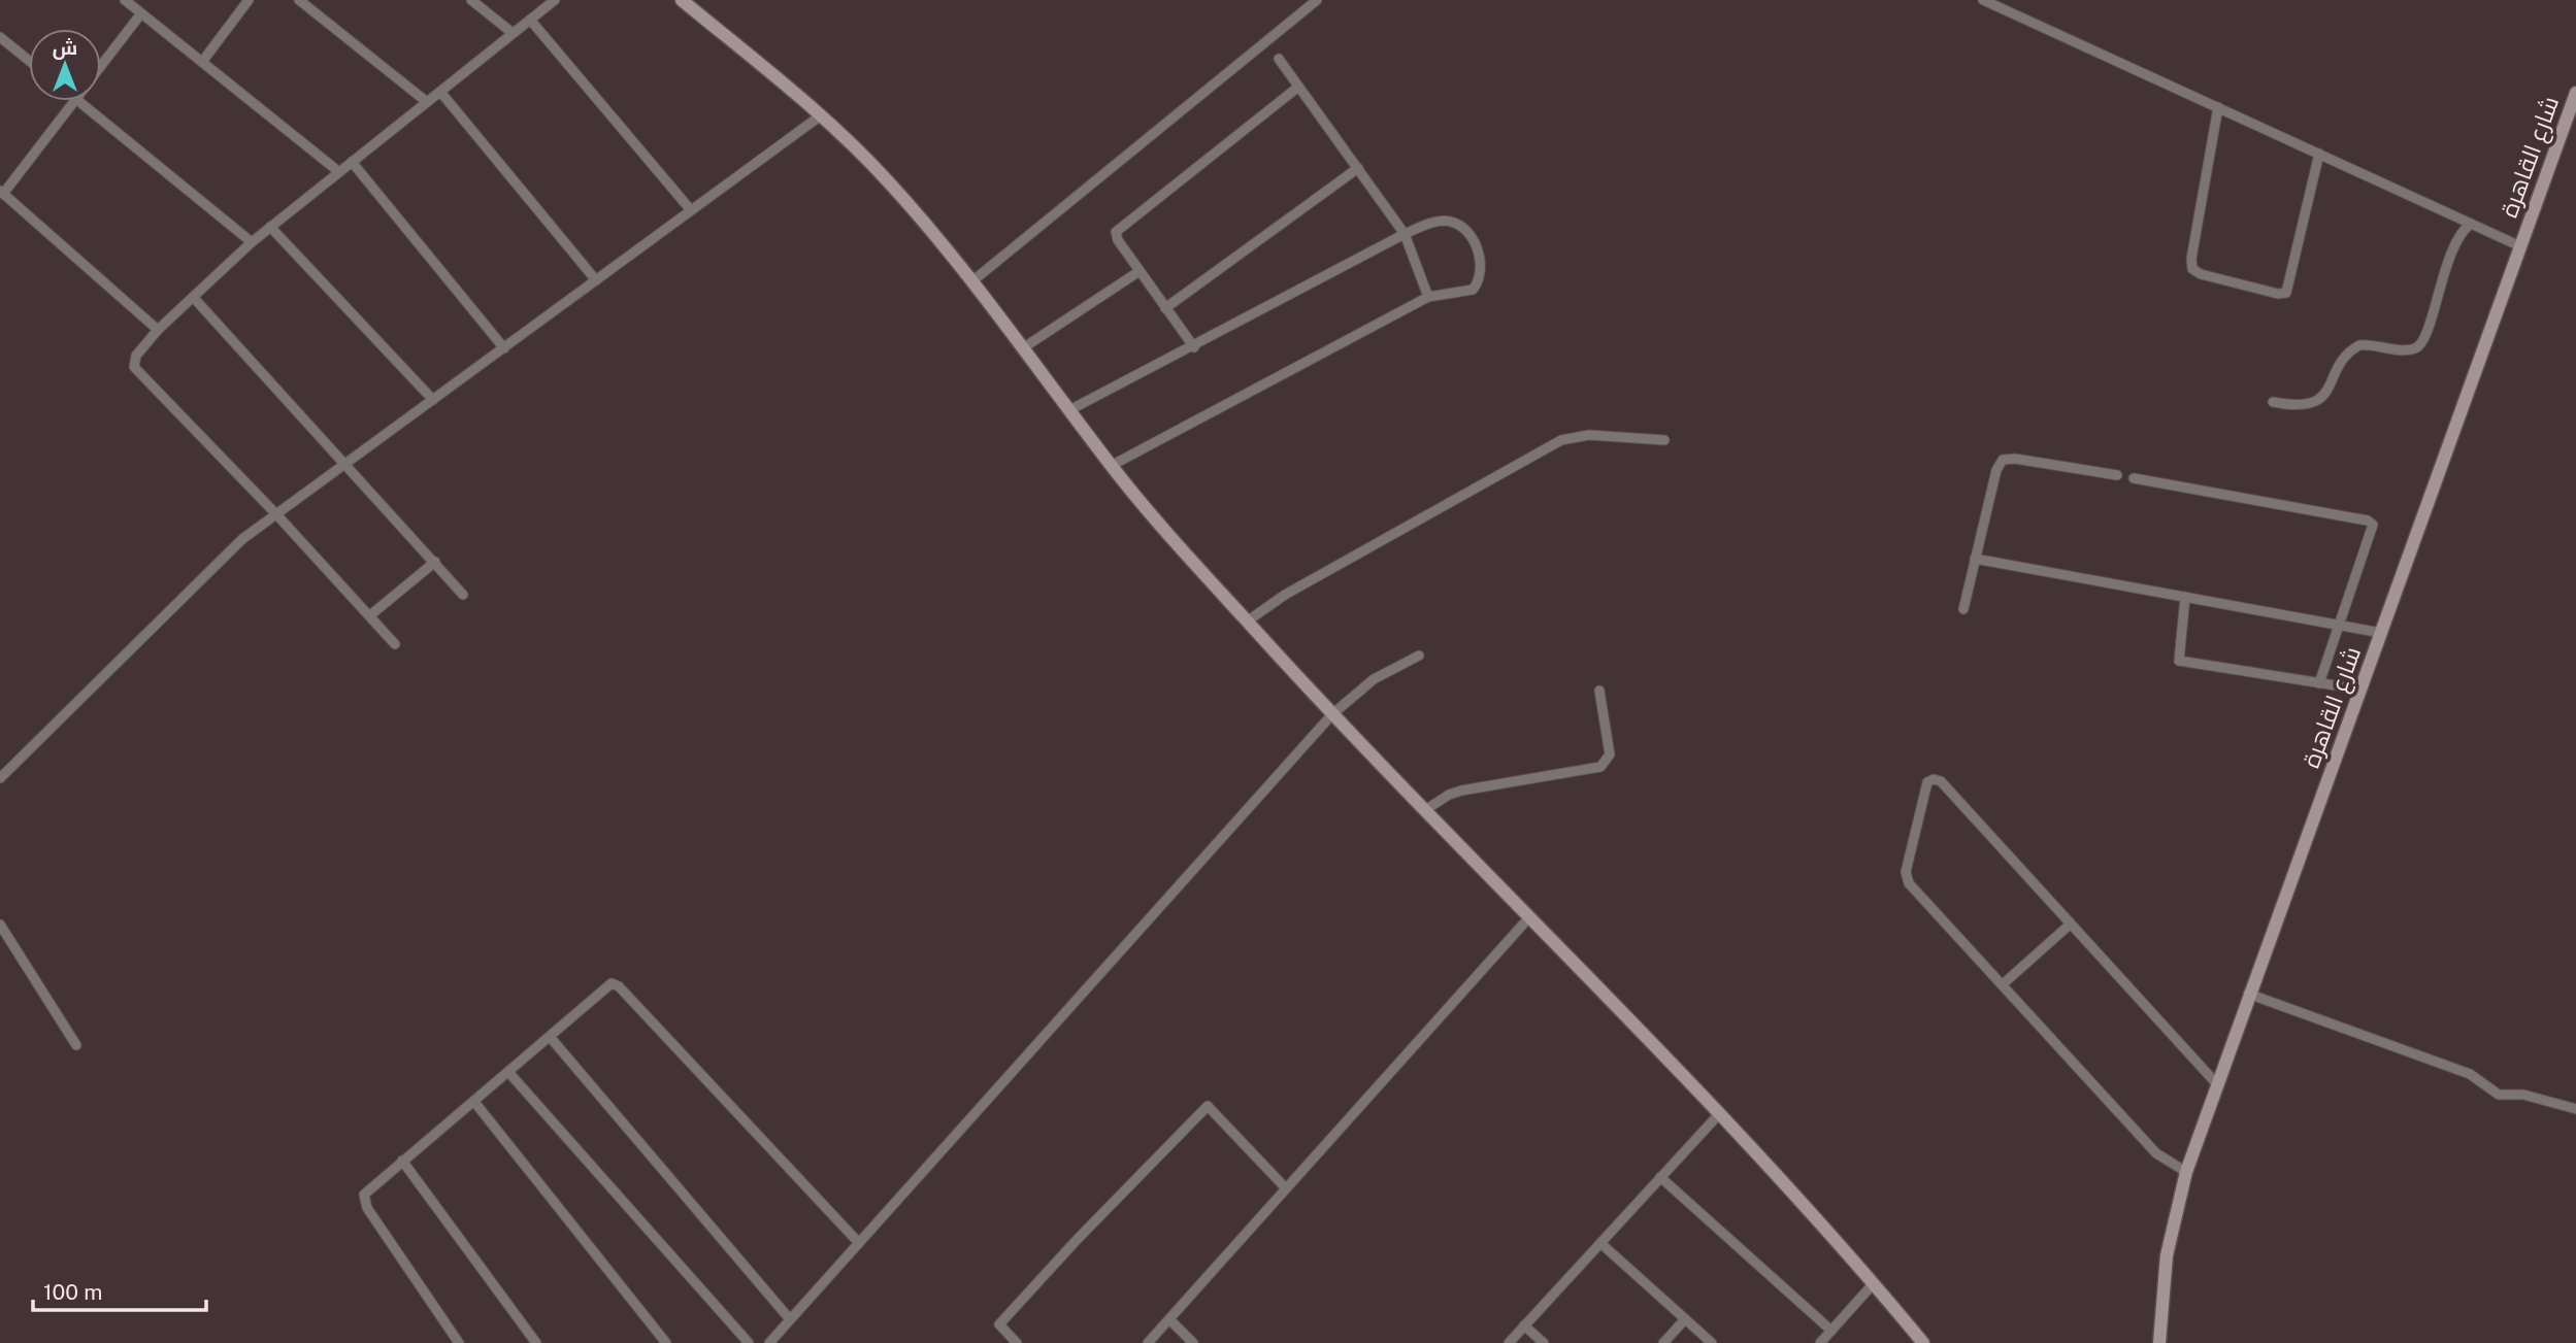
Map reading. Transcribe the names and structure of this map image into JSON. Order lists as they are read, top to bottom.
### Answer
{
  "streets": {
    "main road": ["شارع القاهرة"]
  },
  "scale_bar": "100 m",
  "north": "top"
}
